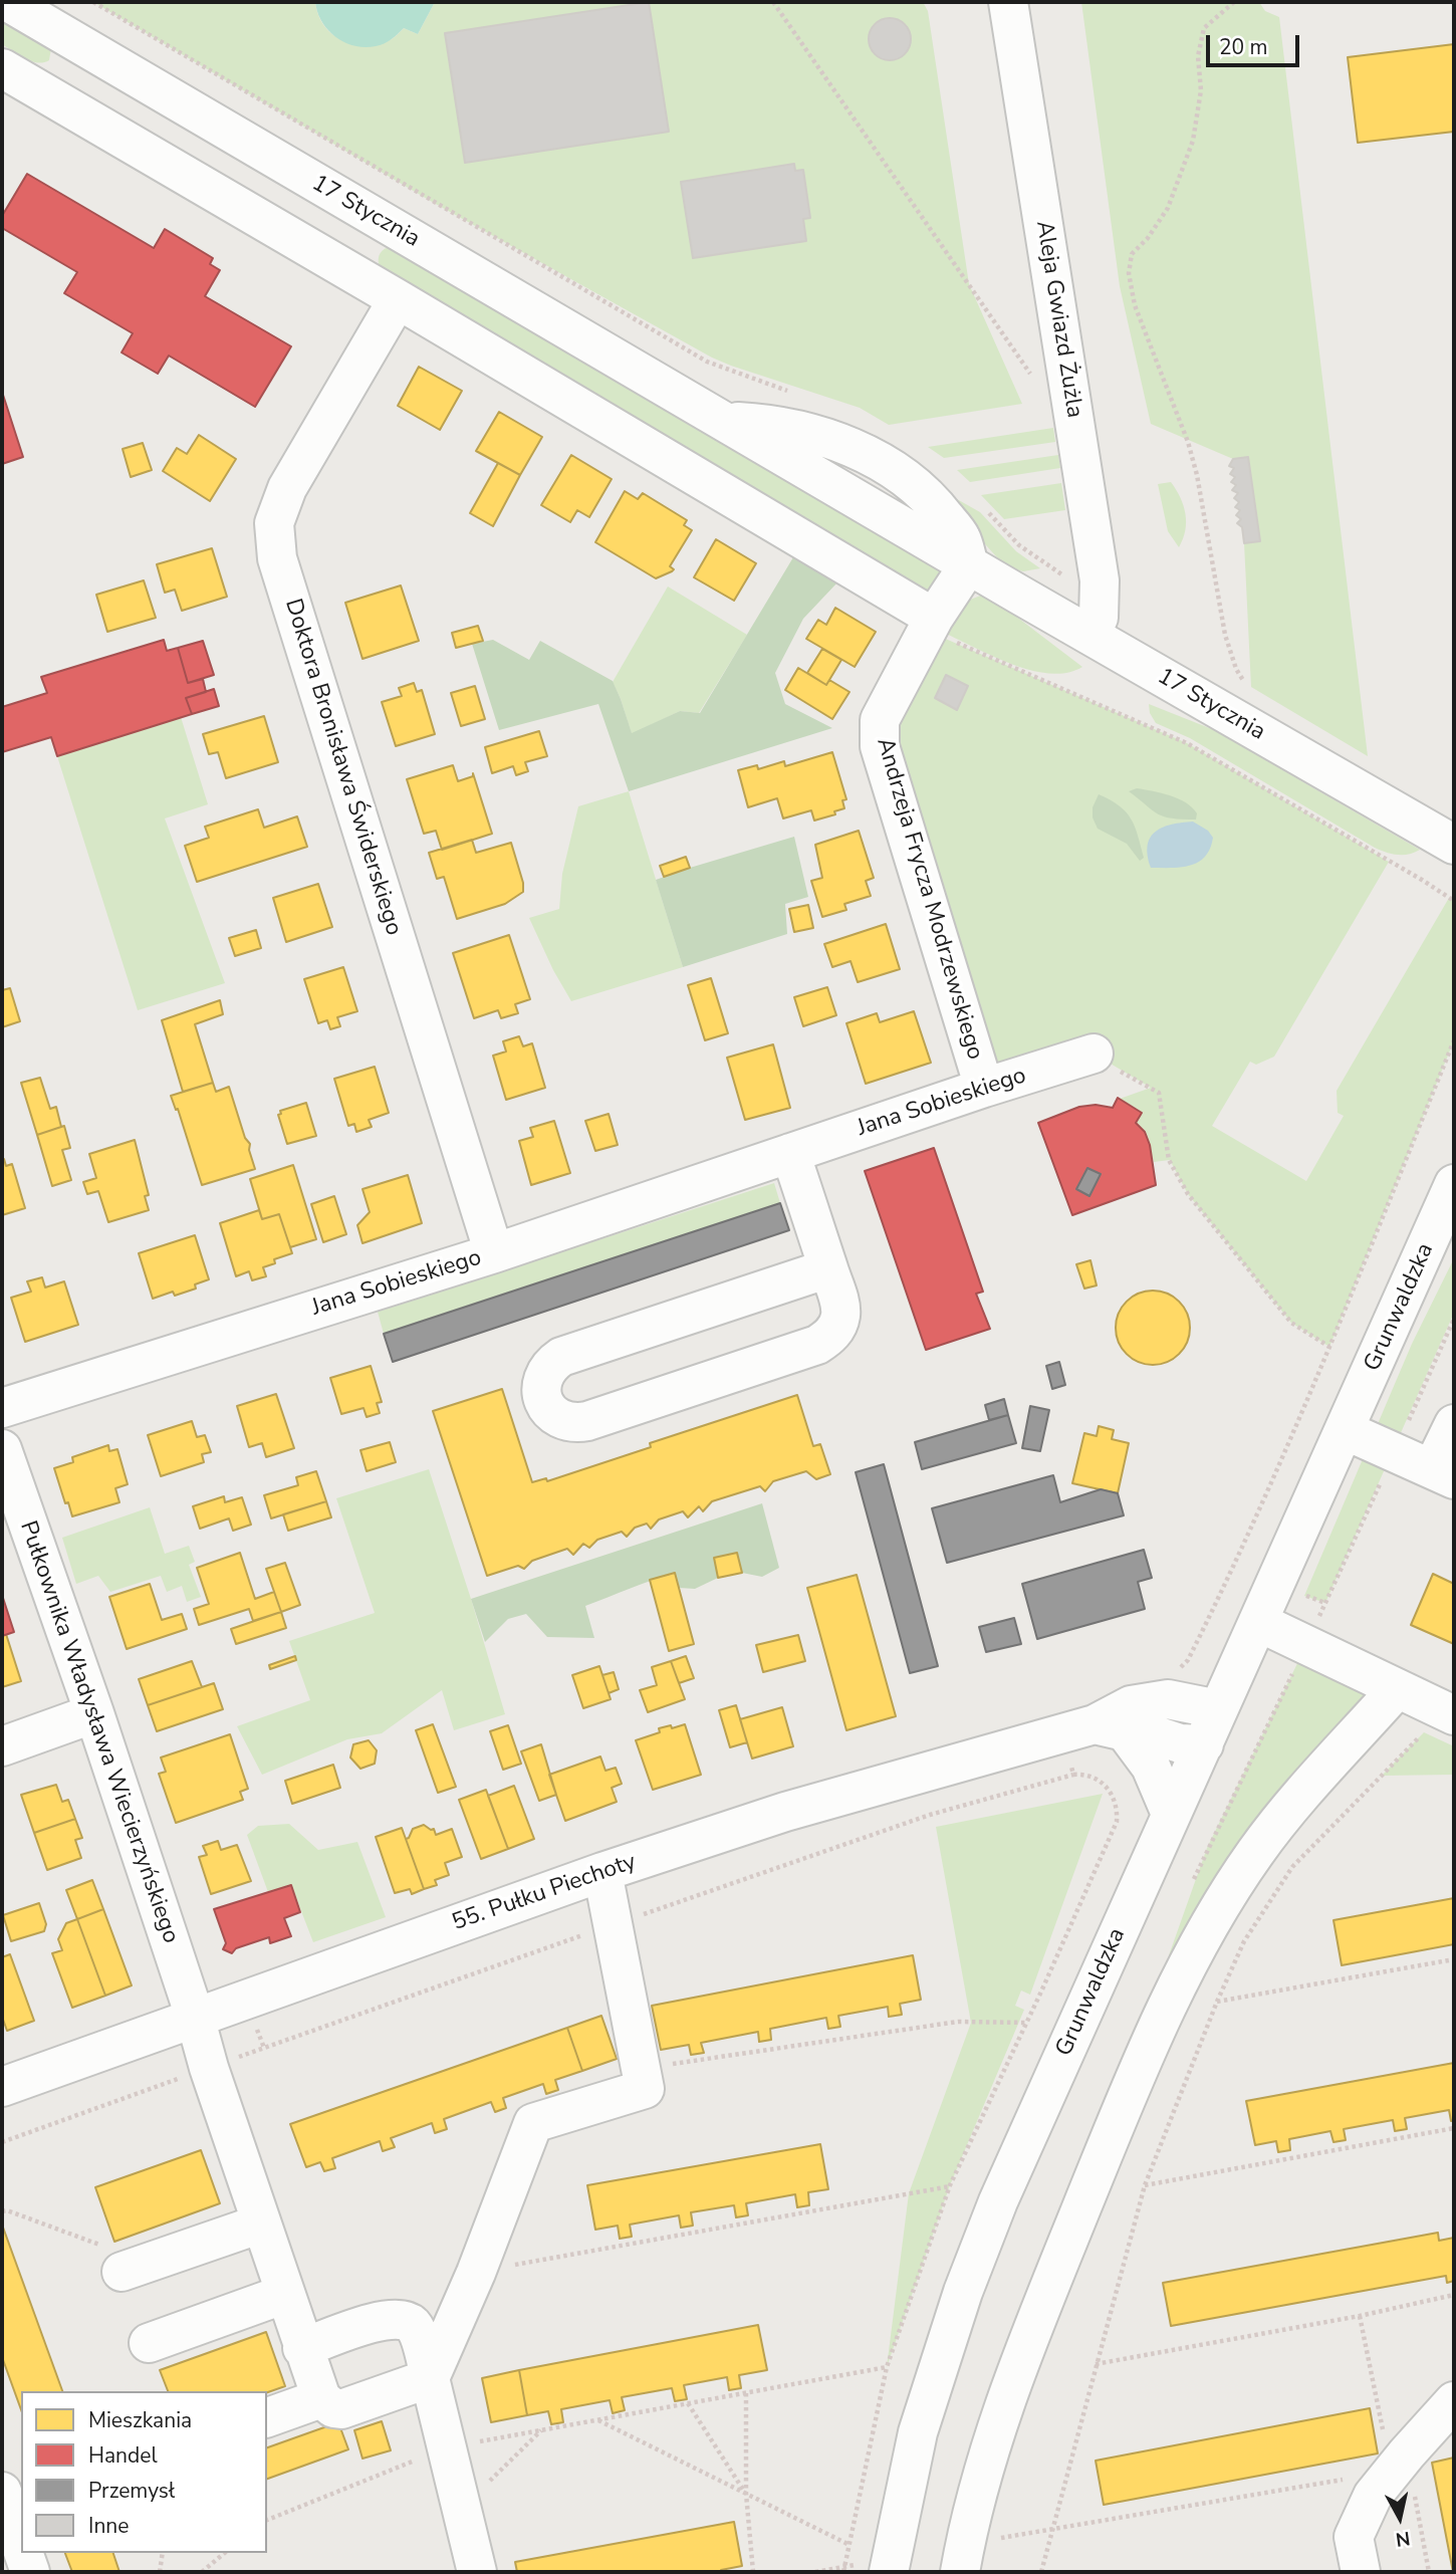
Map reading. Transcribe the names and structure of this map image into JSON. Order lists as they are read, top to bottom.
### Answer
{
  "streets": {
    "street": [
      "17 Stycznia",
      "Aleja Gwiazd Żużla",
      "Doktora Bronisława Świderskiego",
      "Andrzeja Frycza Modrzewskiego",
      "Jana Sobieskiego",
      "Grunwaldzka",
      "Pułkownika Władysława Wiecierzyńskiego",
      "55. Pułku Piechoty"
    ]
  },
  "crossings": [
    ["17 Stycznia", "Aleja Gwiazd Żużla"],
    ["17 Stycznia", "Andrzeja Frycza Modrzewskiego"],
    ["Doktora Bronisława Świderskiego", "Jana Sobieskiego"],
    ["Andrzeja Frycza Modrzewskiego", "Jana Sobieskiego"],
    ["Grunwaldzka", "55. Pułku Piechoty"],
    ["Pułkownika Władysława Wiecierzyńskiego", "55. Pułku Piechoty"]
  ],
  "legend": [
    "Mieszkania",
    "Handel",
    "Przemysł",
    "Inne"
  ],
  "scale_bar": "20 m",
  "north": "bottom"
}
